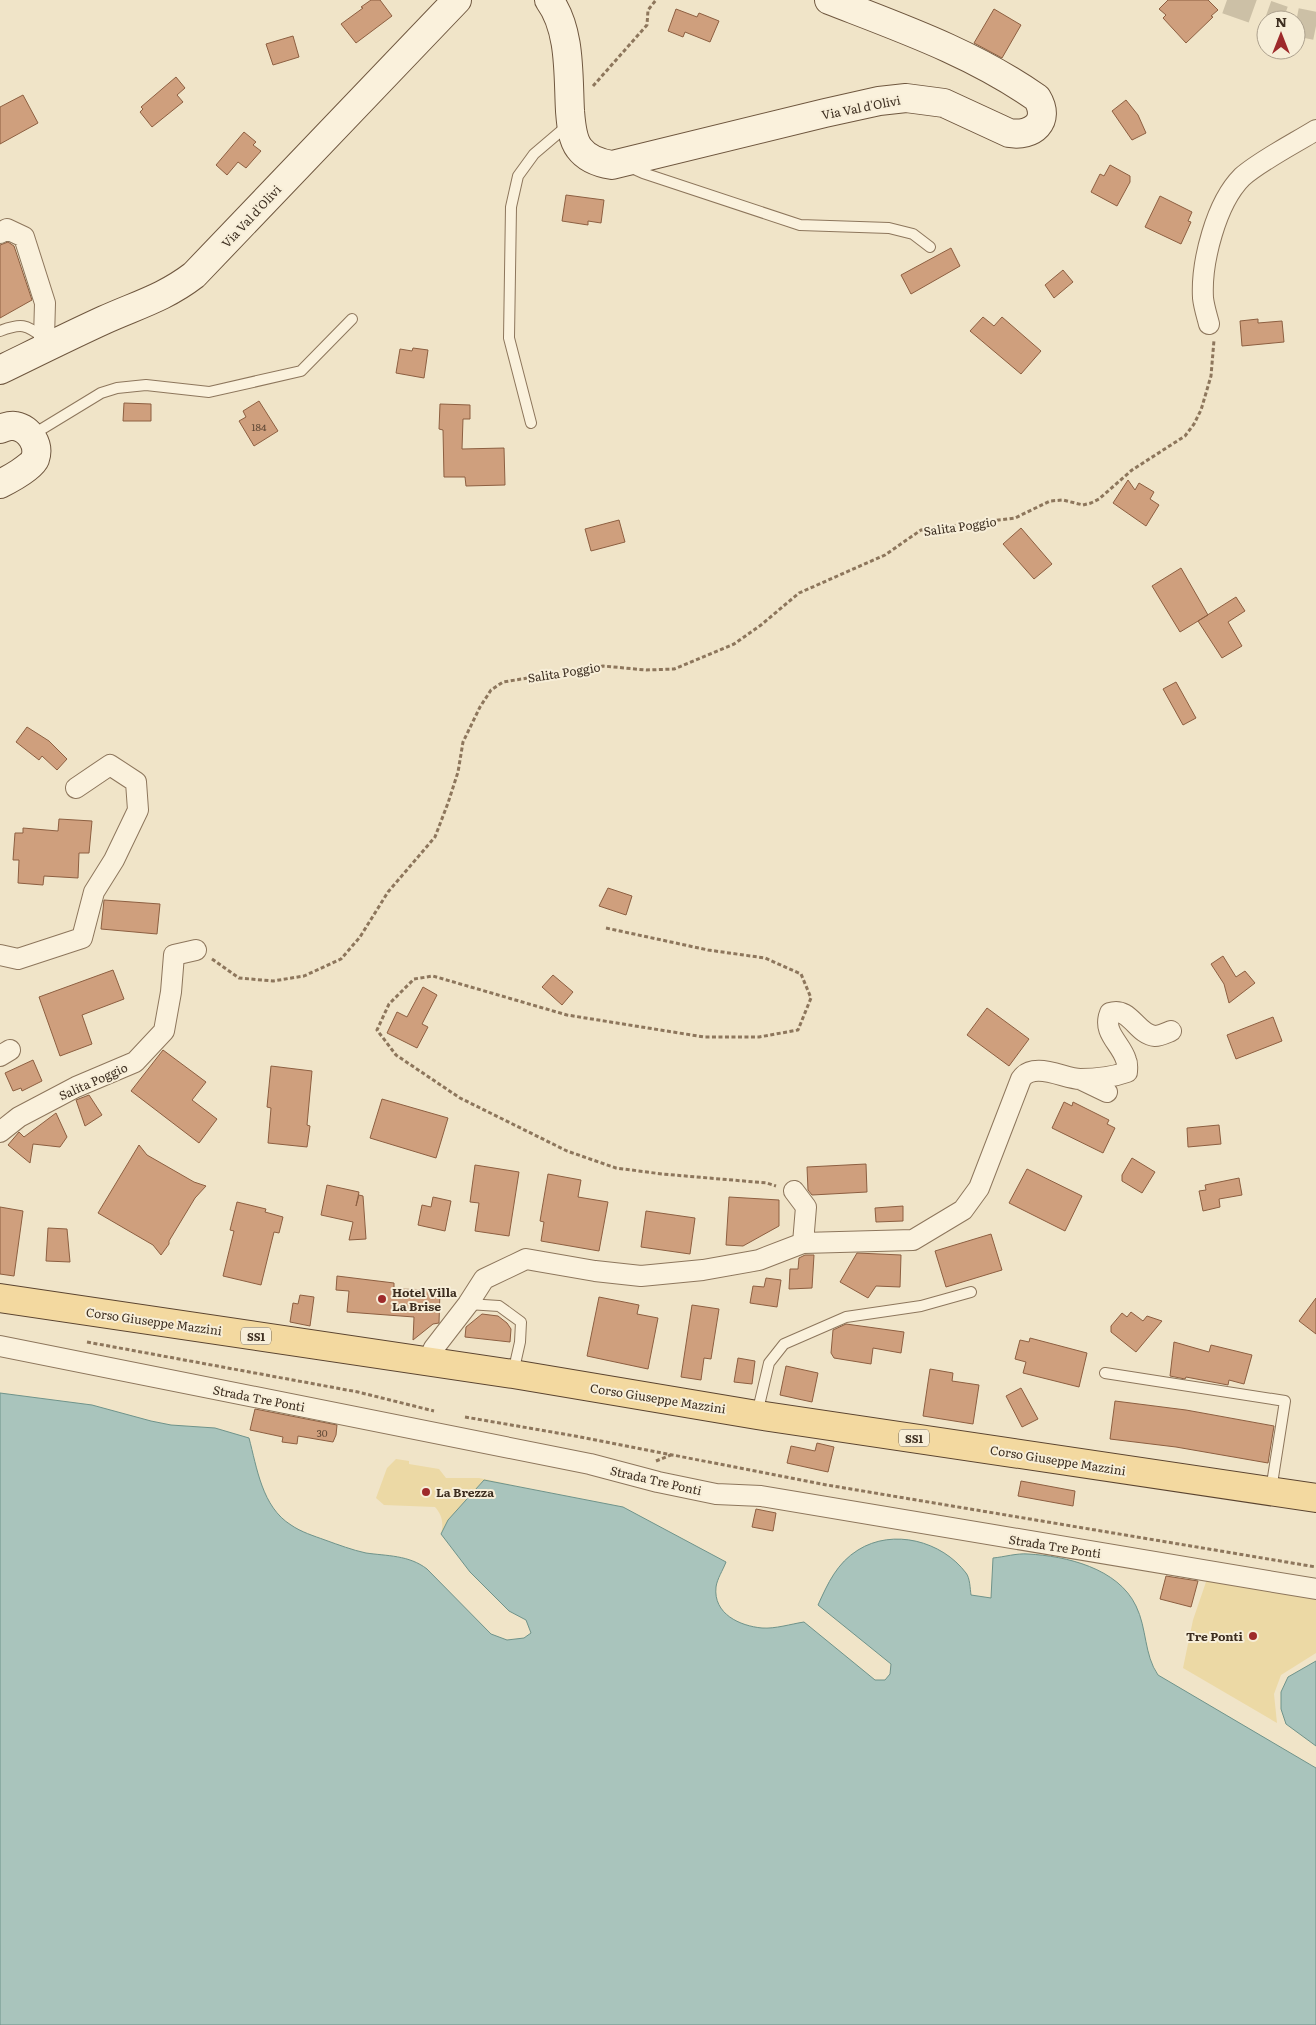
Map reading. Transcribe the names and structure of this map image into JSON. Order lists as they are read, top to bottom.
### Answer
{
  "streets": {
    "main road": ["Corso Giuseppe Mazzini", "SS1"],
    "street": ["Via Val d'Olivi", "Salita Poggio", "Strada Tre Ponti"]
  },
  "places": ["Hotel Villa La Brise", "La Brezza", "Tre Ponti"],
  "house_numbers": ["184", "30"],
  "north": "top"
}
